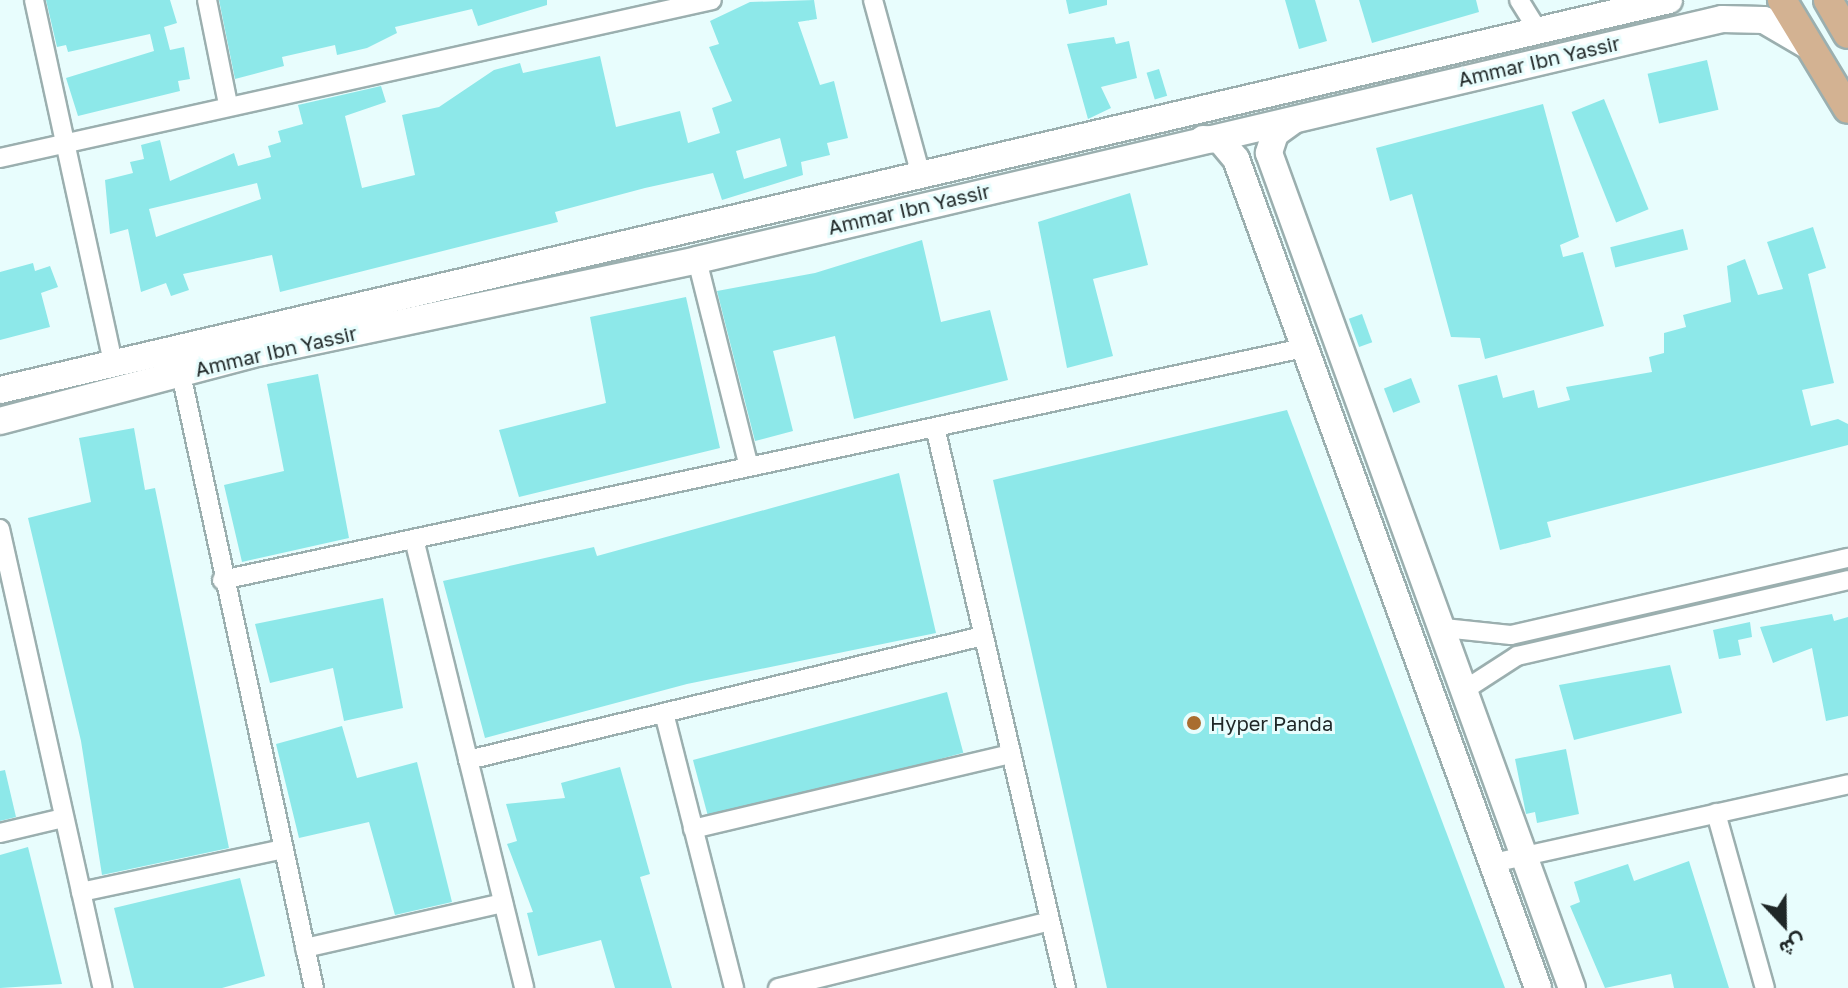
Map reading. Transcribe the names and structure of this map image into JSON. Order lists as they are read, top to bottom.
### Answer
{
  "streets": {
    "street": ["Ammar Ibn Yassir"]
  },
  "places": ["Hyper Panda"],
  "north": "bottom"
}
